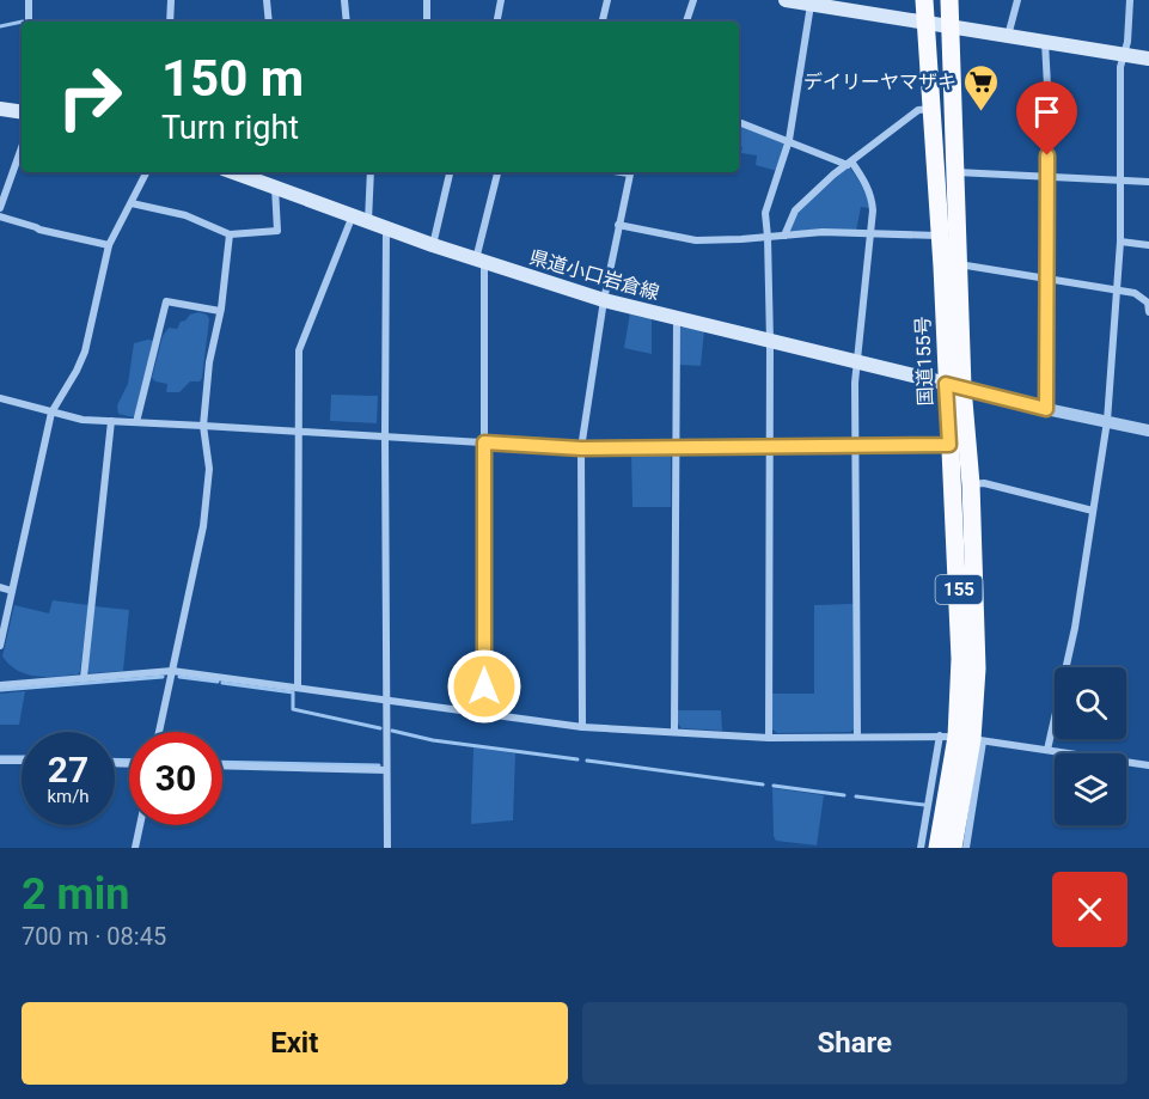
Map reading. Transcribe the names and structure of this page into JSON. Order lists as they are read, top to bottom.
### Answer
{
  "streets": {
    "highway": ["国道155号", "155"],
    "main road": ["県道小口岩倉線"]
  },
  "crossings": [
    ["県道小口岩倉線", "国道155号"]
  ],
  "places": {
    "supermarket": ["デイリーヤマザキ"]
  },
  "page": {
    "turn": ["150 m", "Turn right"],
    "speed": "27 km/h",
    "limit": "30",
    "heading": ["2 min", "700 m · 08:45"],
    "buttons": ["Exit", "Share"]
  }
}
